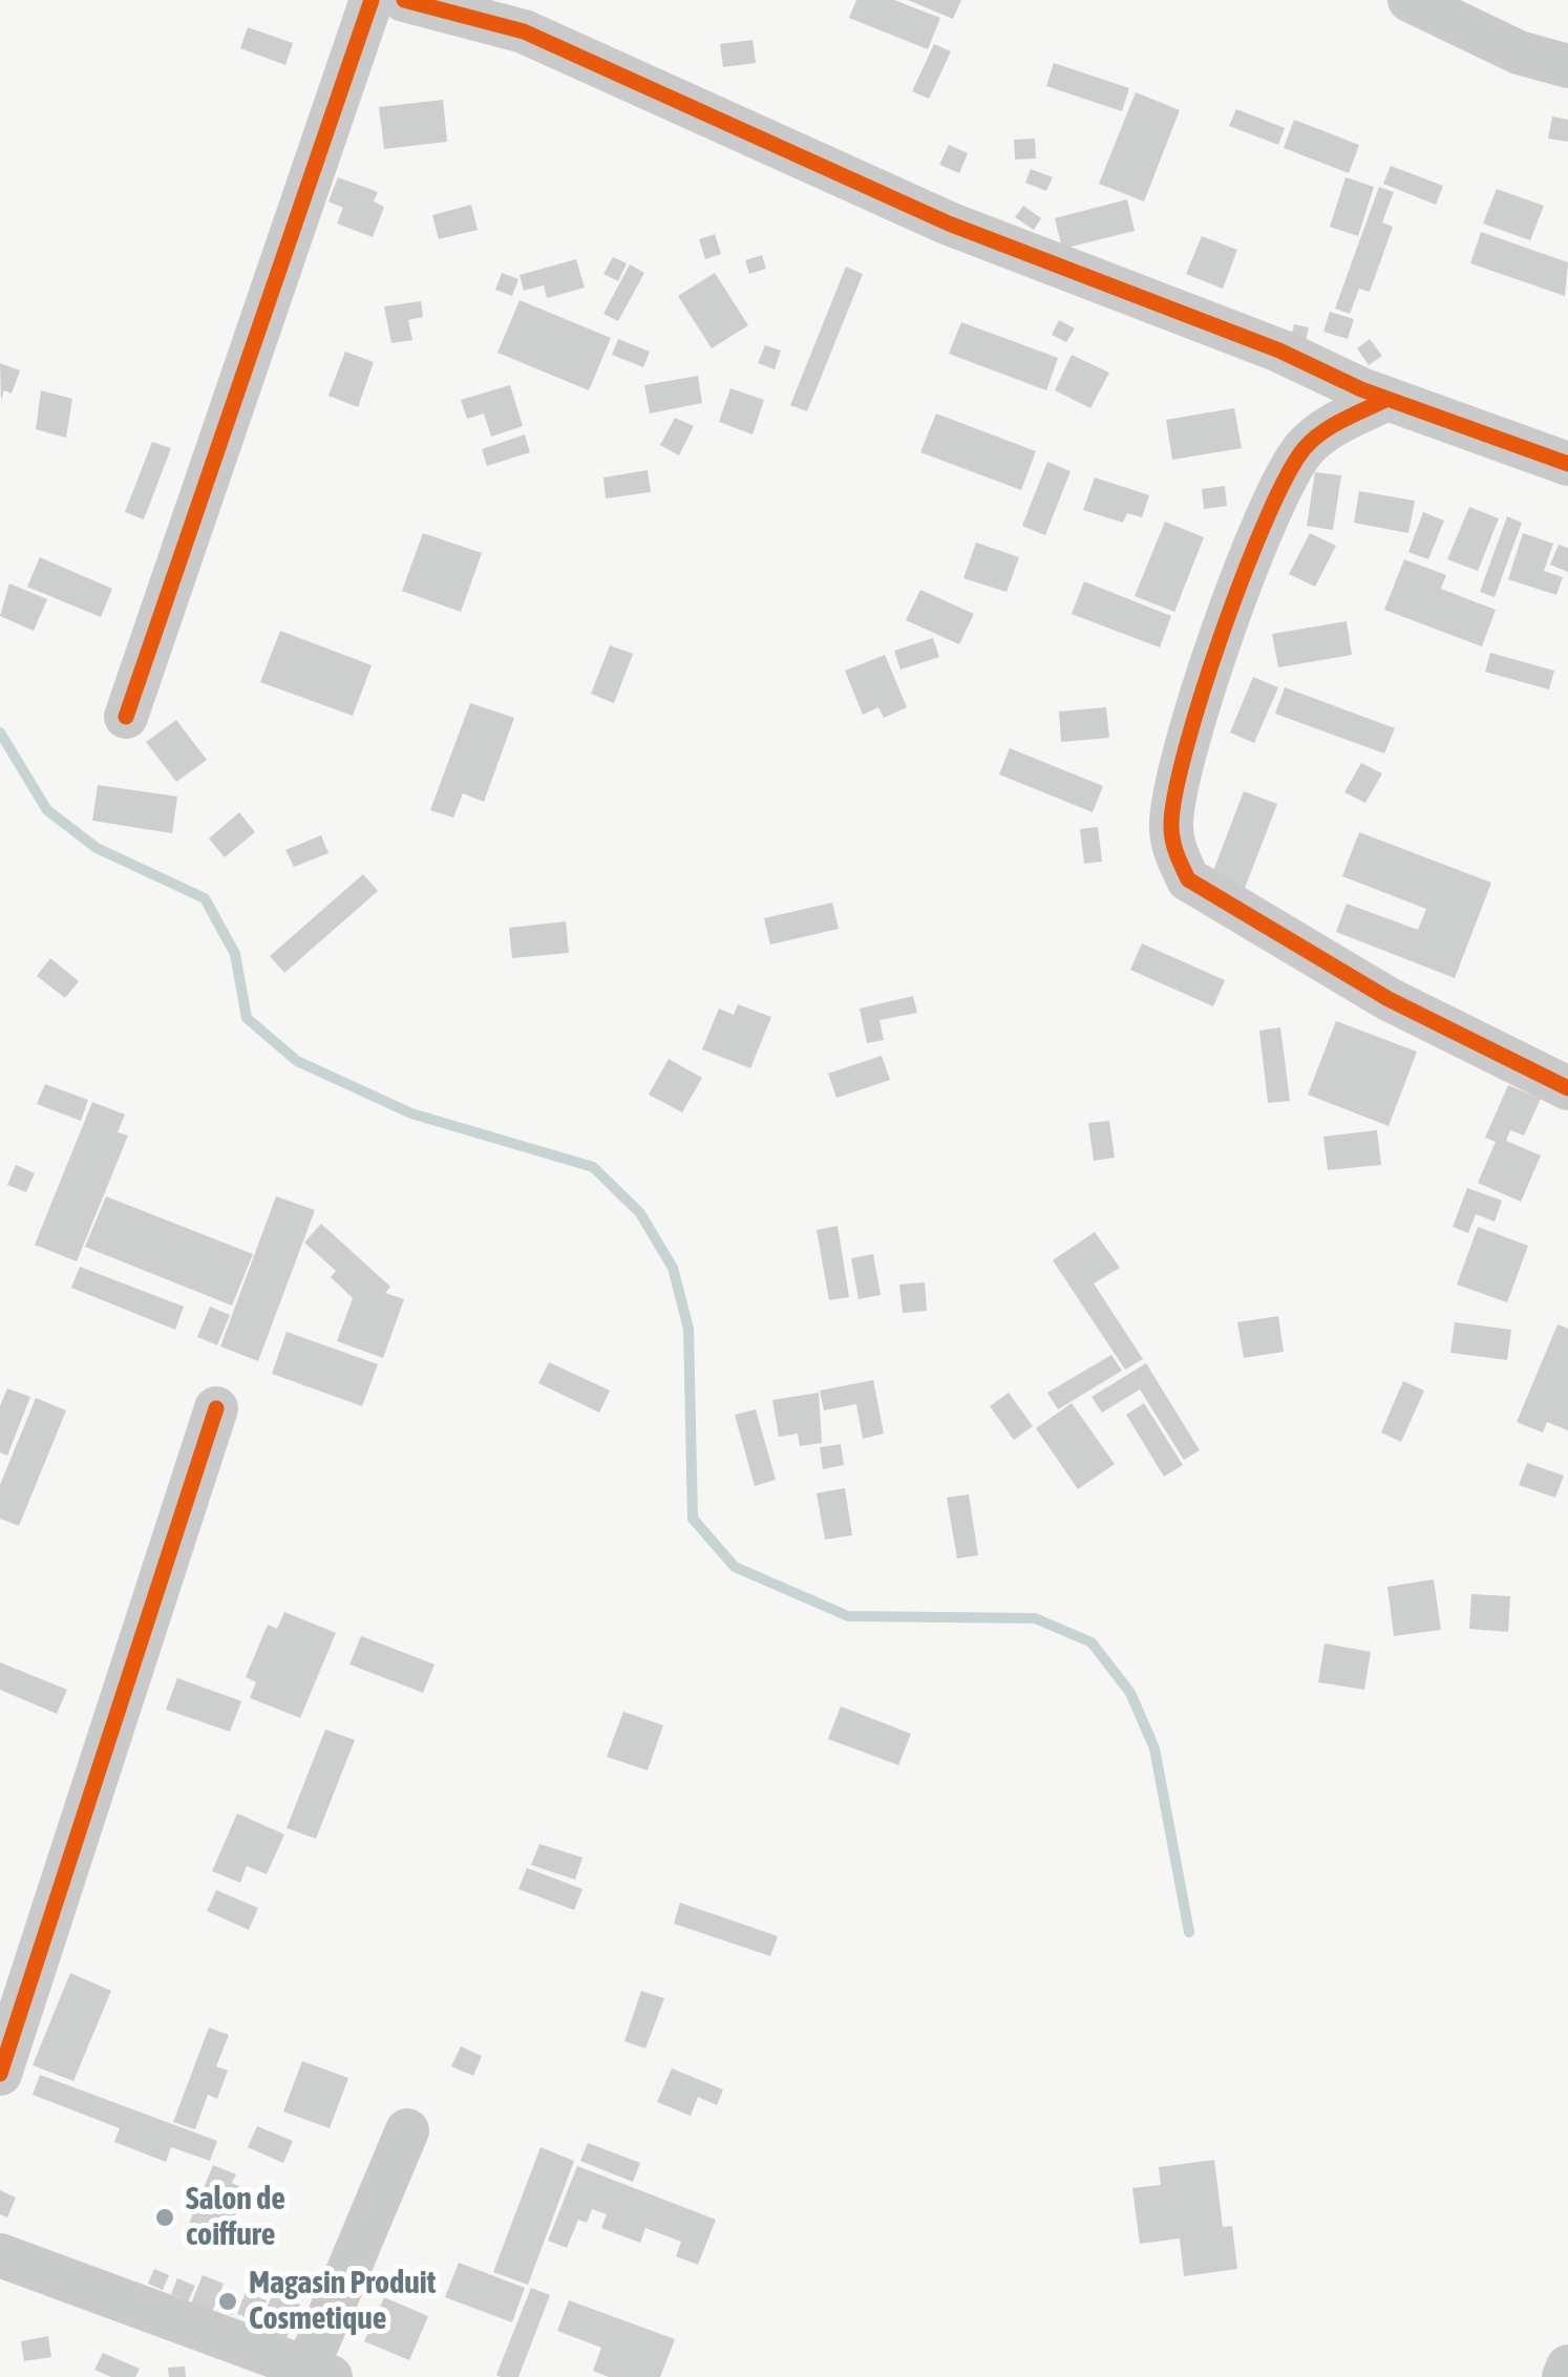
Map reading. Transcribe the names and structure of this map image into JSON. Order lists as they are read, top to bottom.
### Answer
{
  "places": ["Salon de coiffure", "Magasin Produit Cosmetique"]
}
